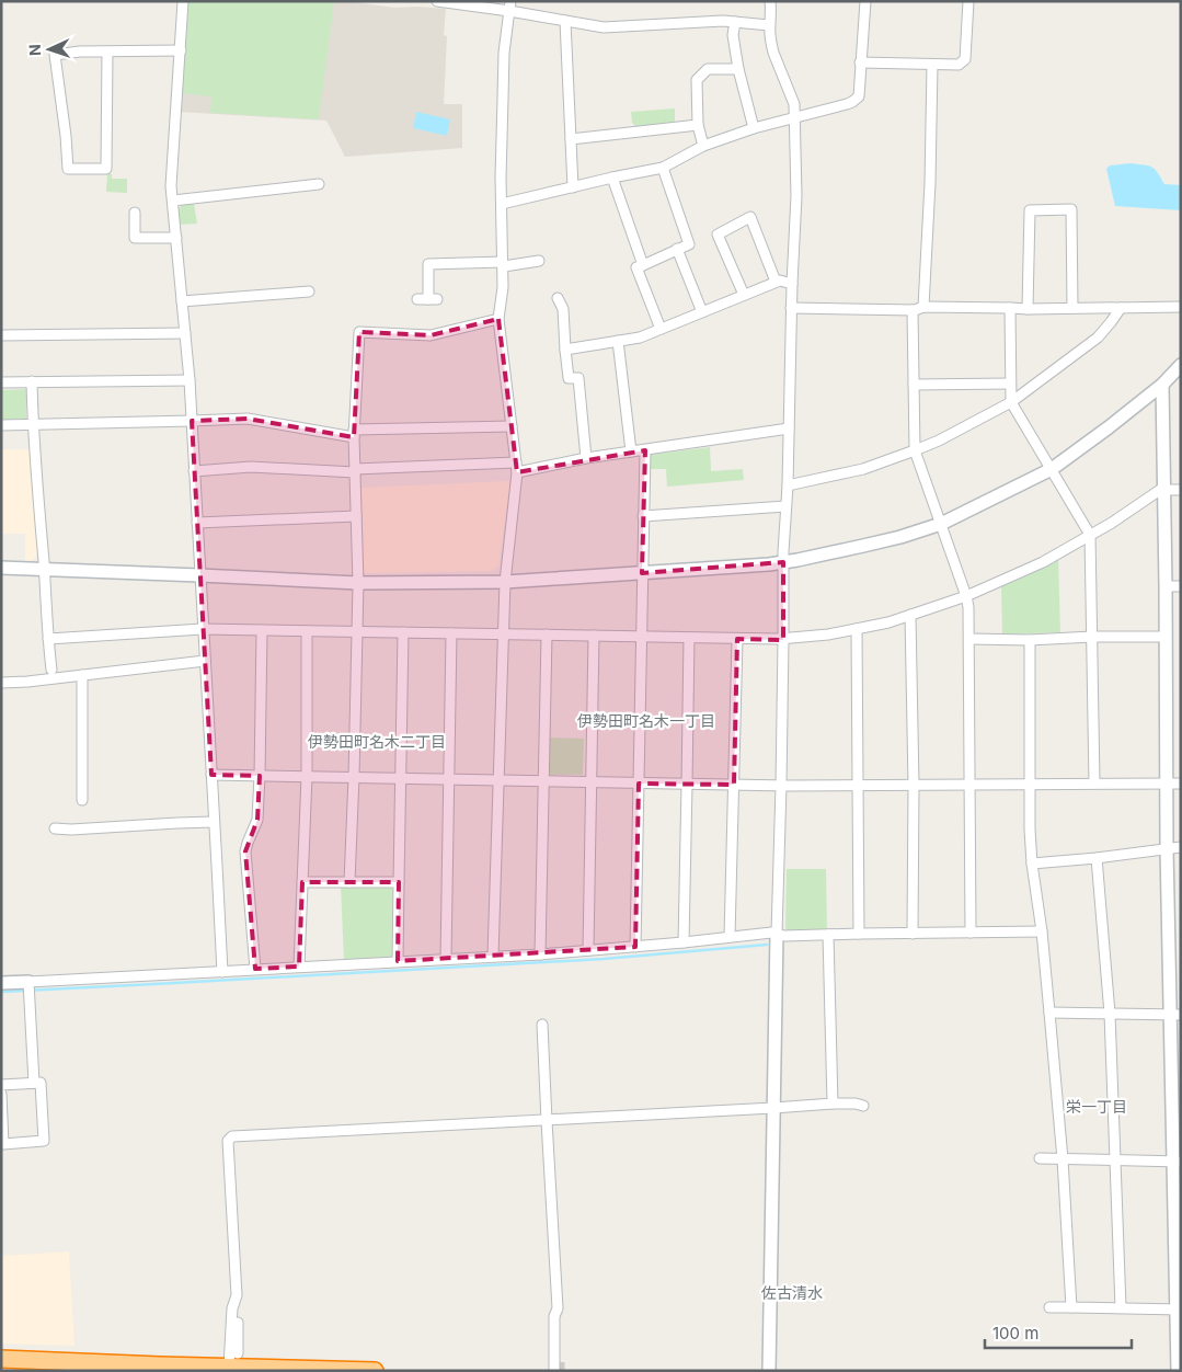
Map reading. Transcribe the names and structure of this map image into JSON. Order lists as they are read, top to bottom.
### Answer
{
  "districts": [
    "伊勢田町名木一丁目",
    "伊勢田町名木二丁目",
    "栄一丁目",
    "佐古清水"
  ],
  "scale_bar": "100 m",
  "north": "left"
}
